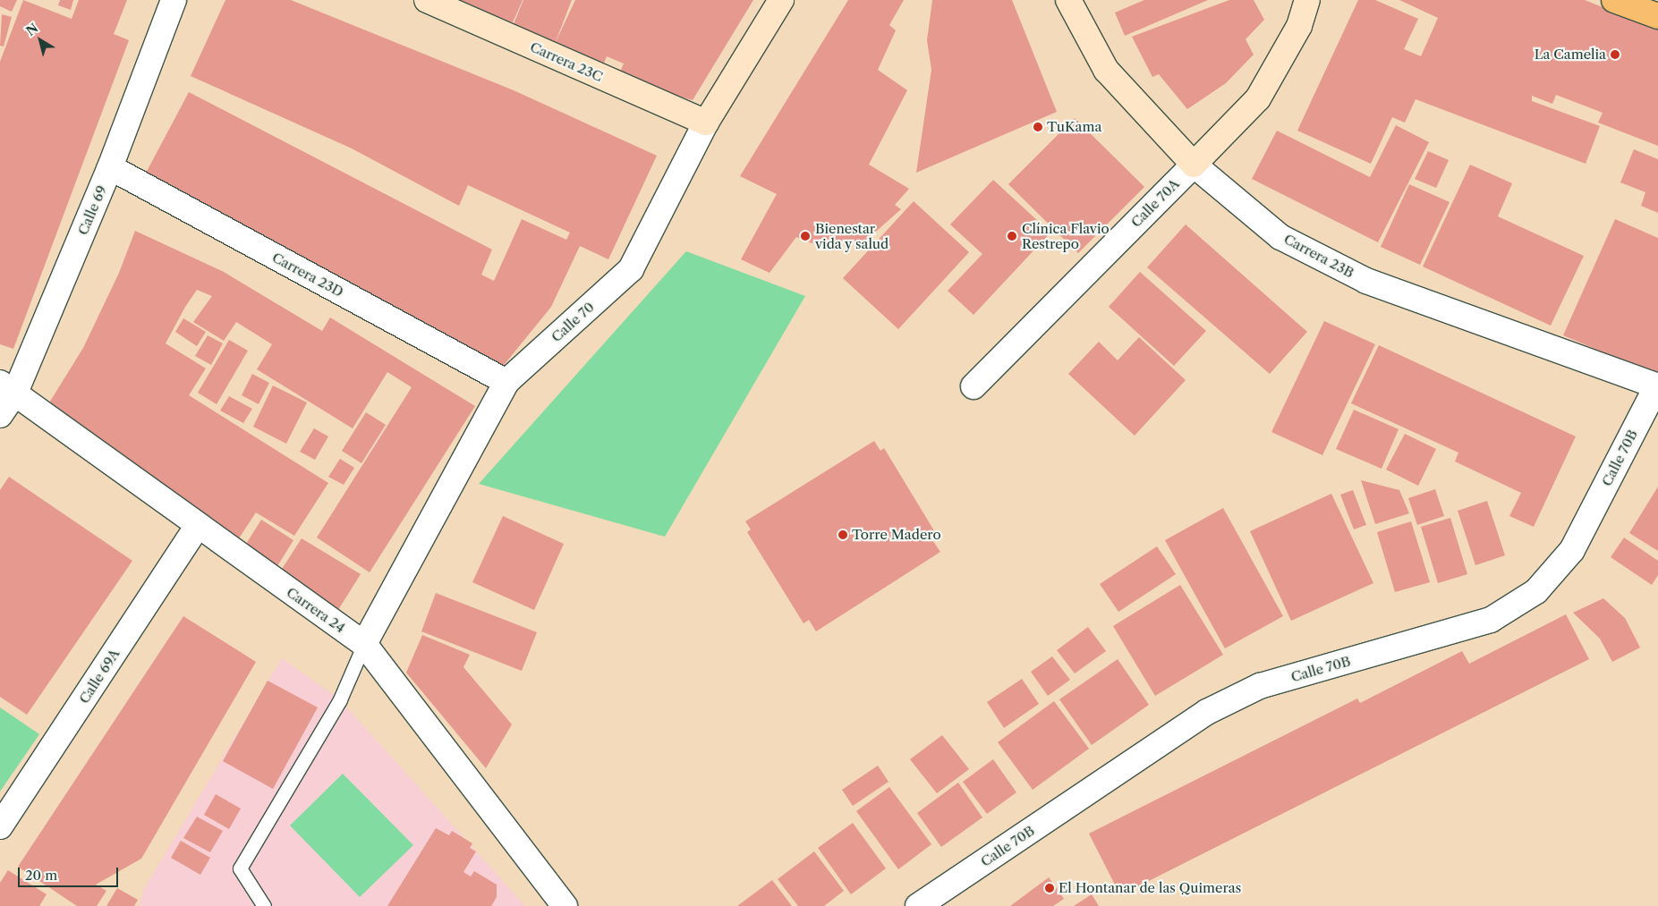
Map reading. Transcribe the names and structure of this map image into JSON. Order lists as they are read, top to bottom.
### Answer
{
  "streets": {
    "street": [
      "Carrera 23C",
      "Calle 70A",
      "Calle 69",
      "Carrera 23B",
      "Carrera 23D",
      "Calle 70",
      "Calle 70B",
      "Carrera 24",
      "Calle 69A"
    ]
  },
  "crossings": [
    ["Carrera 23C", "Calle 70"],
    ["Calle 70A", "Carrera 23B"],
    ["Calle 69", "Carrera 23D"],
    ["Calle 69", "Carrera 24"],
    ["Carrera 23B", "Calle 70B"],
    ["Carrera 23D", "Calle 70"],
    ["Calle 70", "Carrera 24"],
    ["Carrera 24", "Calle 69A"]
  ],
  "places": [
    "La Camelia",
    "TuKama",
    "Bienestar vida y salud",
    "Clínica Flavio Restrepo",
    "Torre Madero",
    "El Hontanar de las Quimeras"
  ],
  "scale_bar": "20 m",
  "north": "top left"
}
